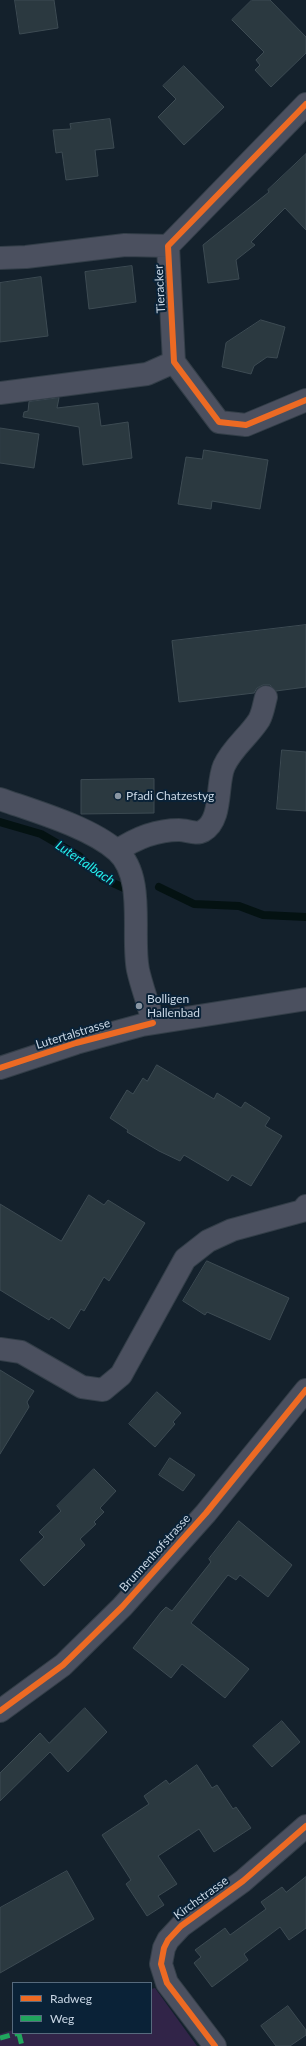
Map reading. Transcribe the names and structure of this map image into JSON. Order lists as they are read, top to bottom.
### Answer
{
  "streets": {
    "street": [
      "Tieracker",
      "Lutertalstrasse",
      "Brunnenhofstrasse",
      "Kirchstrasse"
    ]
  },
  "water": ["Lutertalbach"],
  "places": ["Pfadi Chatzestyg", "Bolligen Hallenbad"],
  "legend": ["Radweg", "Weg"]
}
